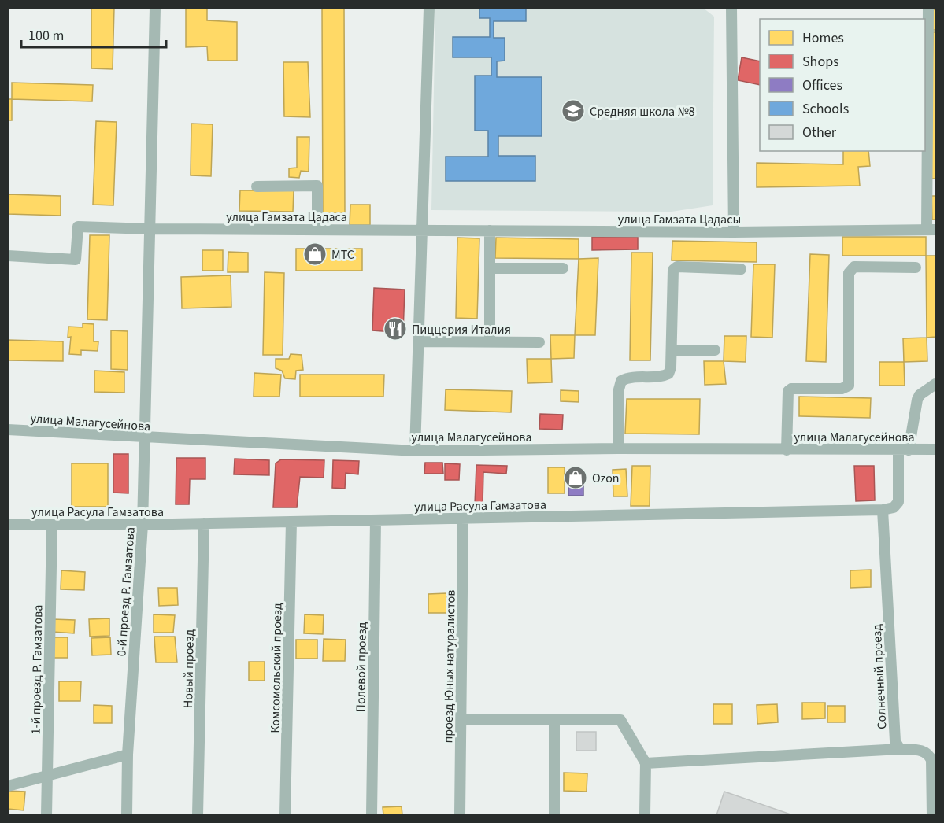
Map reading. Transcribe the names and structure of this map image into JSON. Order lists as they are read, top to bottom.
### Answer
{
  "streets": {
    "street": [
      "улица Гамзата Цадаса",
      "улица Гамзата Цадасы",
      "улица Малагусейнова",
      "улица Расула Гамзатова",
      "0-й проезд Р. Гамзатова",
      "проезд Юных натуралистов",
      "Полевой проезд",
      "Комсомольский проезд",
      "Новый проезд",
      "1-й проезд Р. Гамзатова",
      "Солнечный проезд"
    ]
  },
  "crossings": [
    ["улица Гамзата Цадаса", "улица Гамзата Цадасы"],
    ["улица Гамзата Цадаса", "0-й проезд Р. Гамзатова"],
    ["улица Малагусейнова", "0-й проезд Р. Гамзатова"],
    ["улица Расула Гамзатова", "0-й проезд Р. Гамзатова"],
    ["улица Расула Гамзатова", "проезд Юных натуралистов"],
    ["улица Расула Гамзатова", "Полевой проезд"],
    ["улица Расула Гамзатова", "Комсомольский проезд"],
    ["улица Расула Гамзатова", "Новый проезд"],
    ["улица Расула Гамзатова", "1-й проезд Р. Гамзатова"],
    ["улица Расула Гамзатова", "Солнечный проезд"]
  ],
  "places": {
    "school or university": ["Средняя школа №8"],
    "shop": ["МТС", "Ozon"],
    "restaurant": ["Пиццерия Италия"]
  },
  "legend": [
    "Homes",
    "Shops",
    "Offices",
    "Schools",
    "Other"
  ],
  "scale_bar": "100 m"
}
